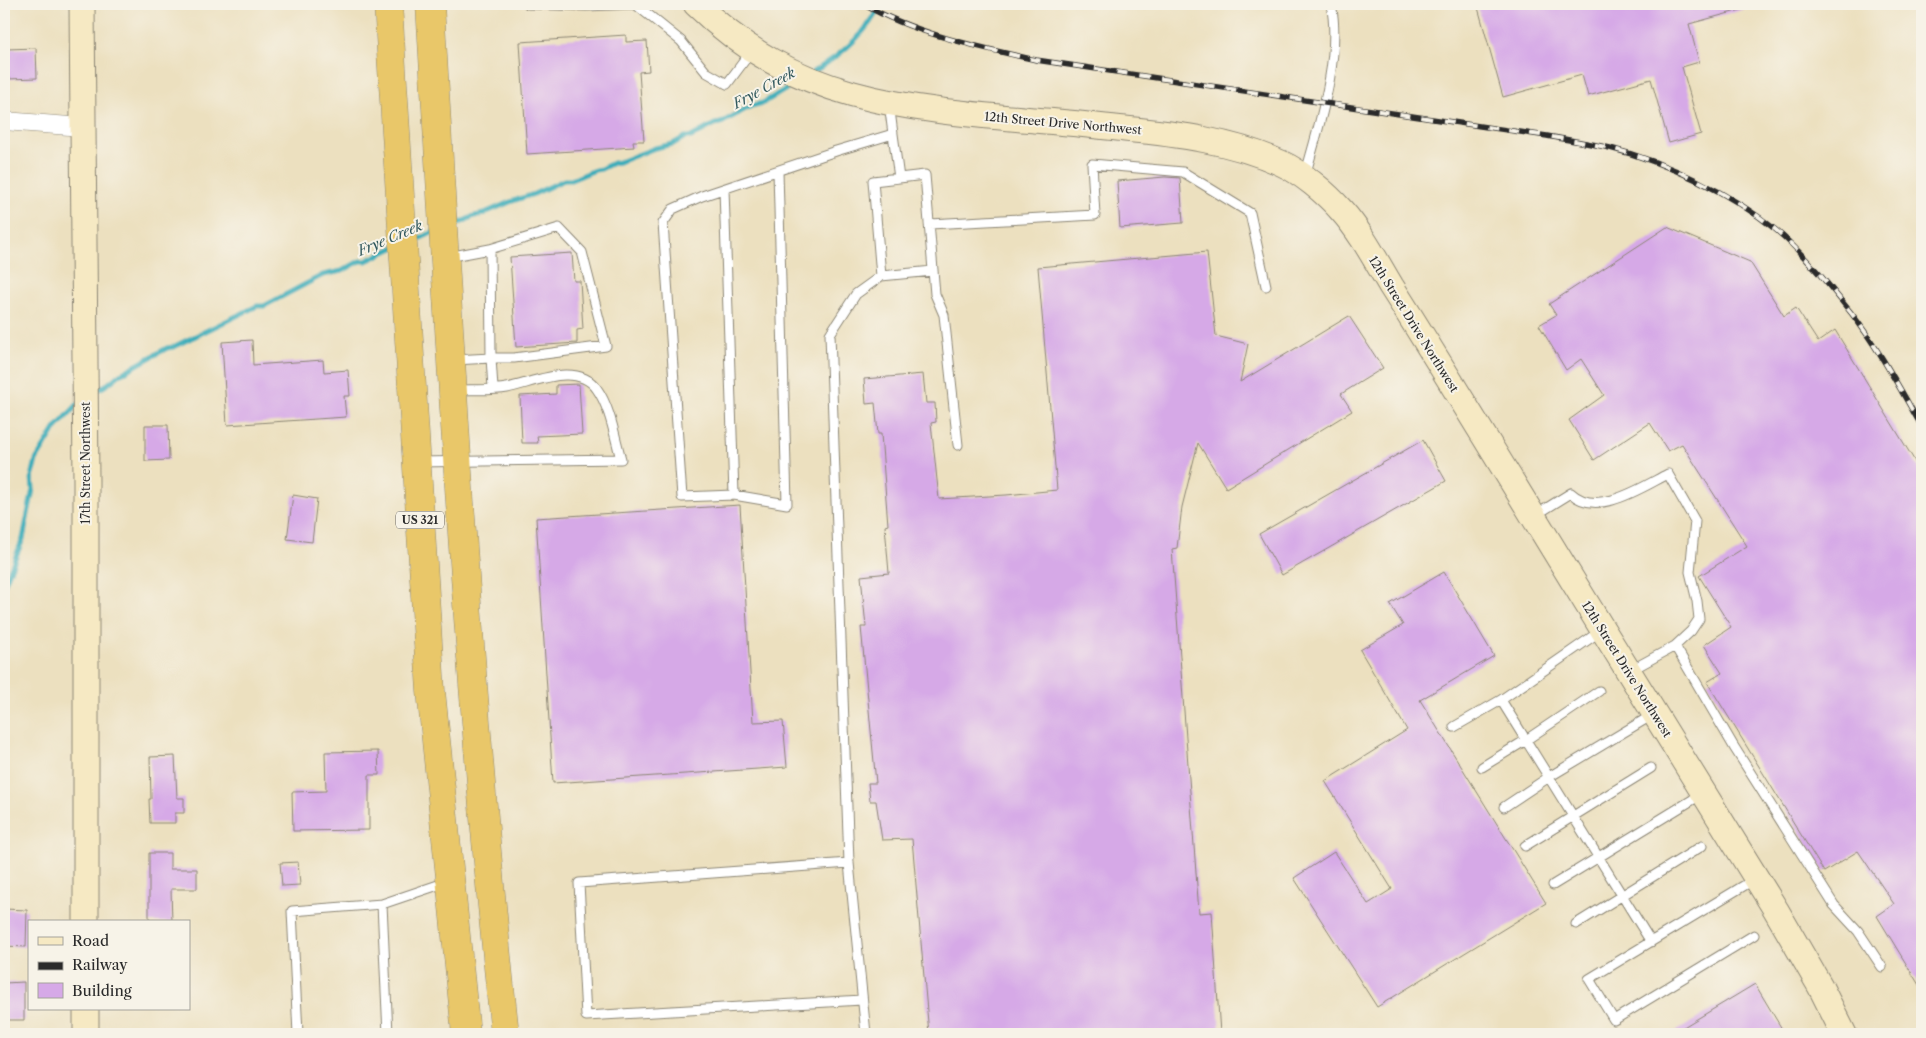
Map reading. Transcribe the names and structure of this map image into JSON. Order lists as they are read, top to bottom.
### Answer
{
  "streets": {
    "highway": ["US 321"],
    "street": ["12th Street Drive Northwest", "17th Street Northwest"]
  },
  "water": ["Frye Creek"],
  "legend": ["Road", "Railway", "Building"]
}
